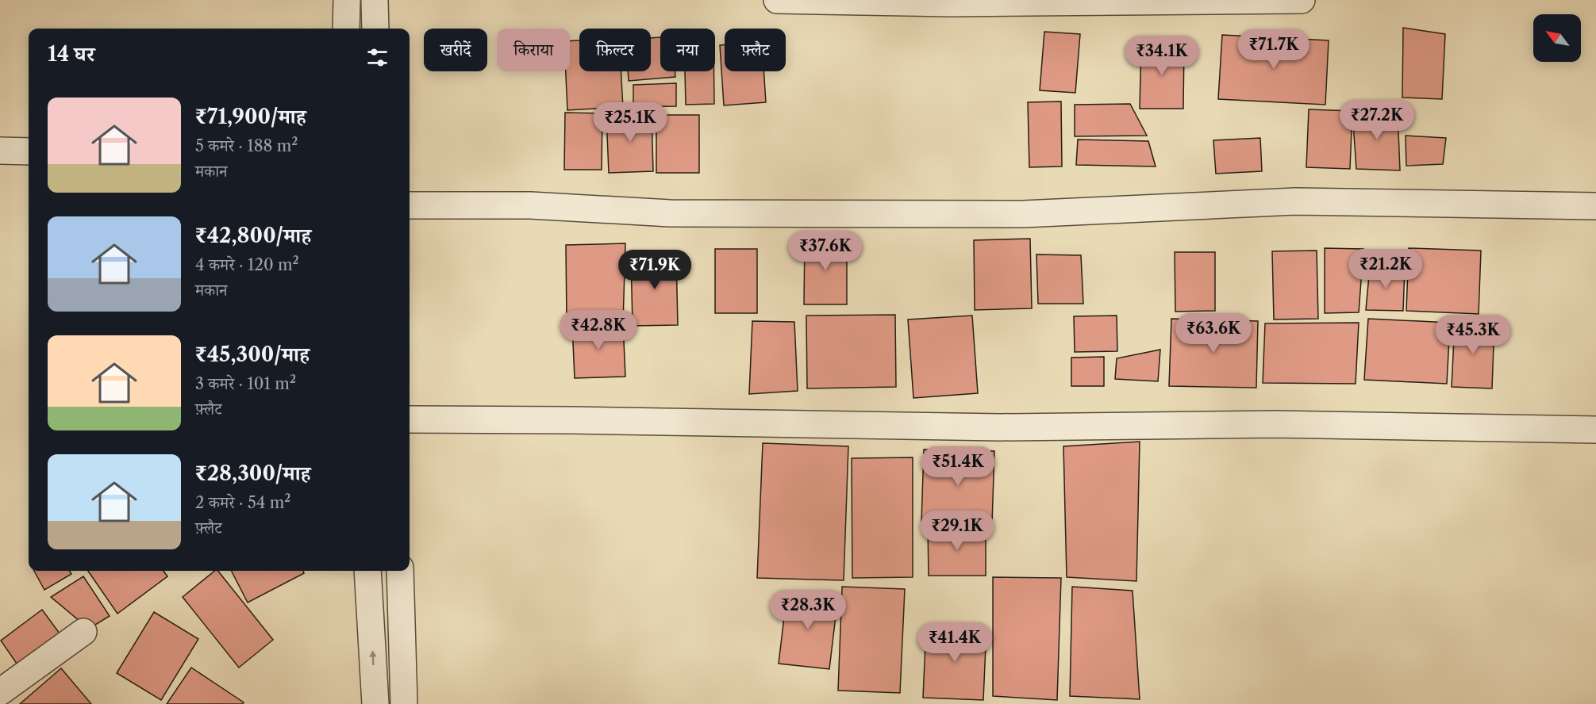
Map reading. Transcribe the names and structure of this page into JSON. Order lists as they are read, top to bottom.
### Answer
{
  "north": "top left",
  "page": {
    "chip": [
      "खरीदें",
      "किराया",
      "फ़िल्टर",
      "नया",
      "फ़्लैट"
    ],
    "heading": "14 घर",
    "price": [
      "₹71.7K",
      "₹34.1K",
      "₹27.2K",
      "₹25.1K",
      "₹37.6K",
      "₹21.2K",
      "₹71.9K",
      "₹42.8K",
      "₹63.6K",
      "₹45.3K",
      "₹51.4K",
      "₹29.1K",
      "₹28.3K",
      "₹41.4K"
    ],
    "list": [
      {
        "name": "₹71,900/माह",
        "note": "5 कमरे · 188 m² · मकान"
      },
      {
        "name": "₹42,800/माह",
        "note": "4 कमरे · 120 m² · मकान"
      },
      {
        "name": "₹45,300/माह",
        "note": "3 कमरे · 101 m² · फ़्लैट"
      },
      {
        "name": "₹28,300/माह",
        "note": "2 कमरे · 54 m² · फ़्लैट"
      }
    ]
  }
}
